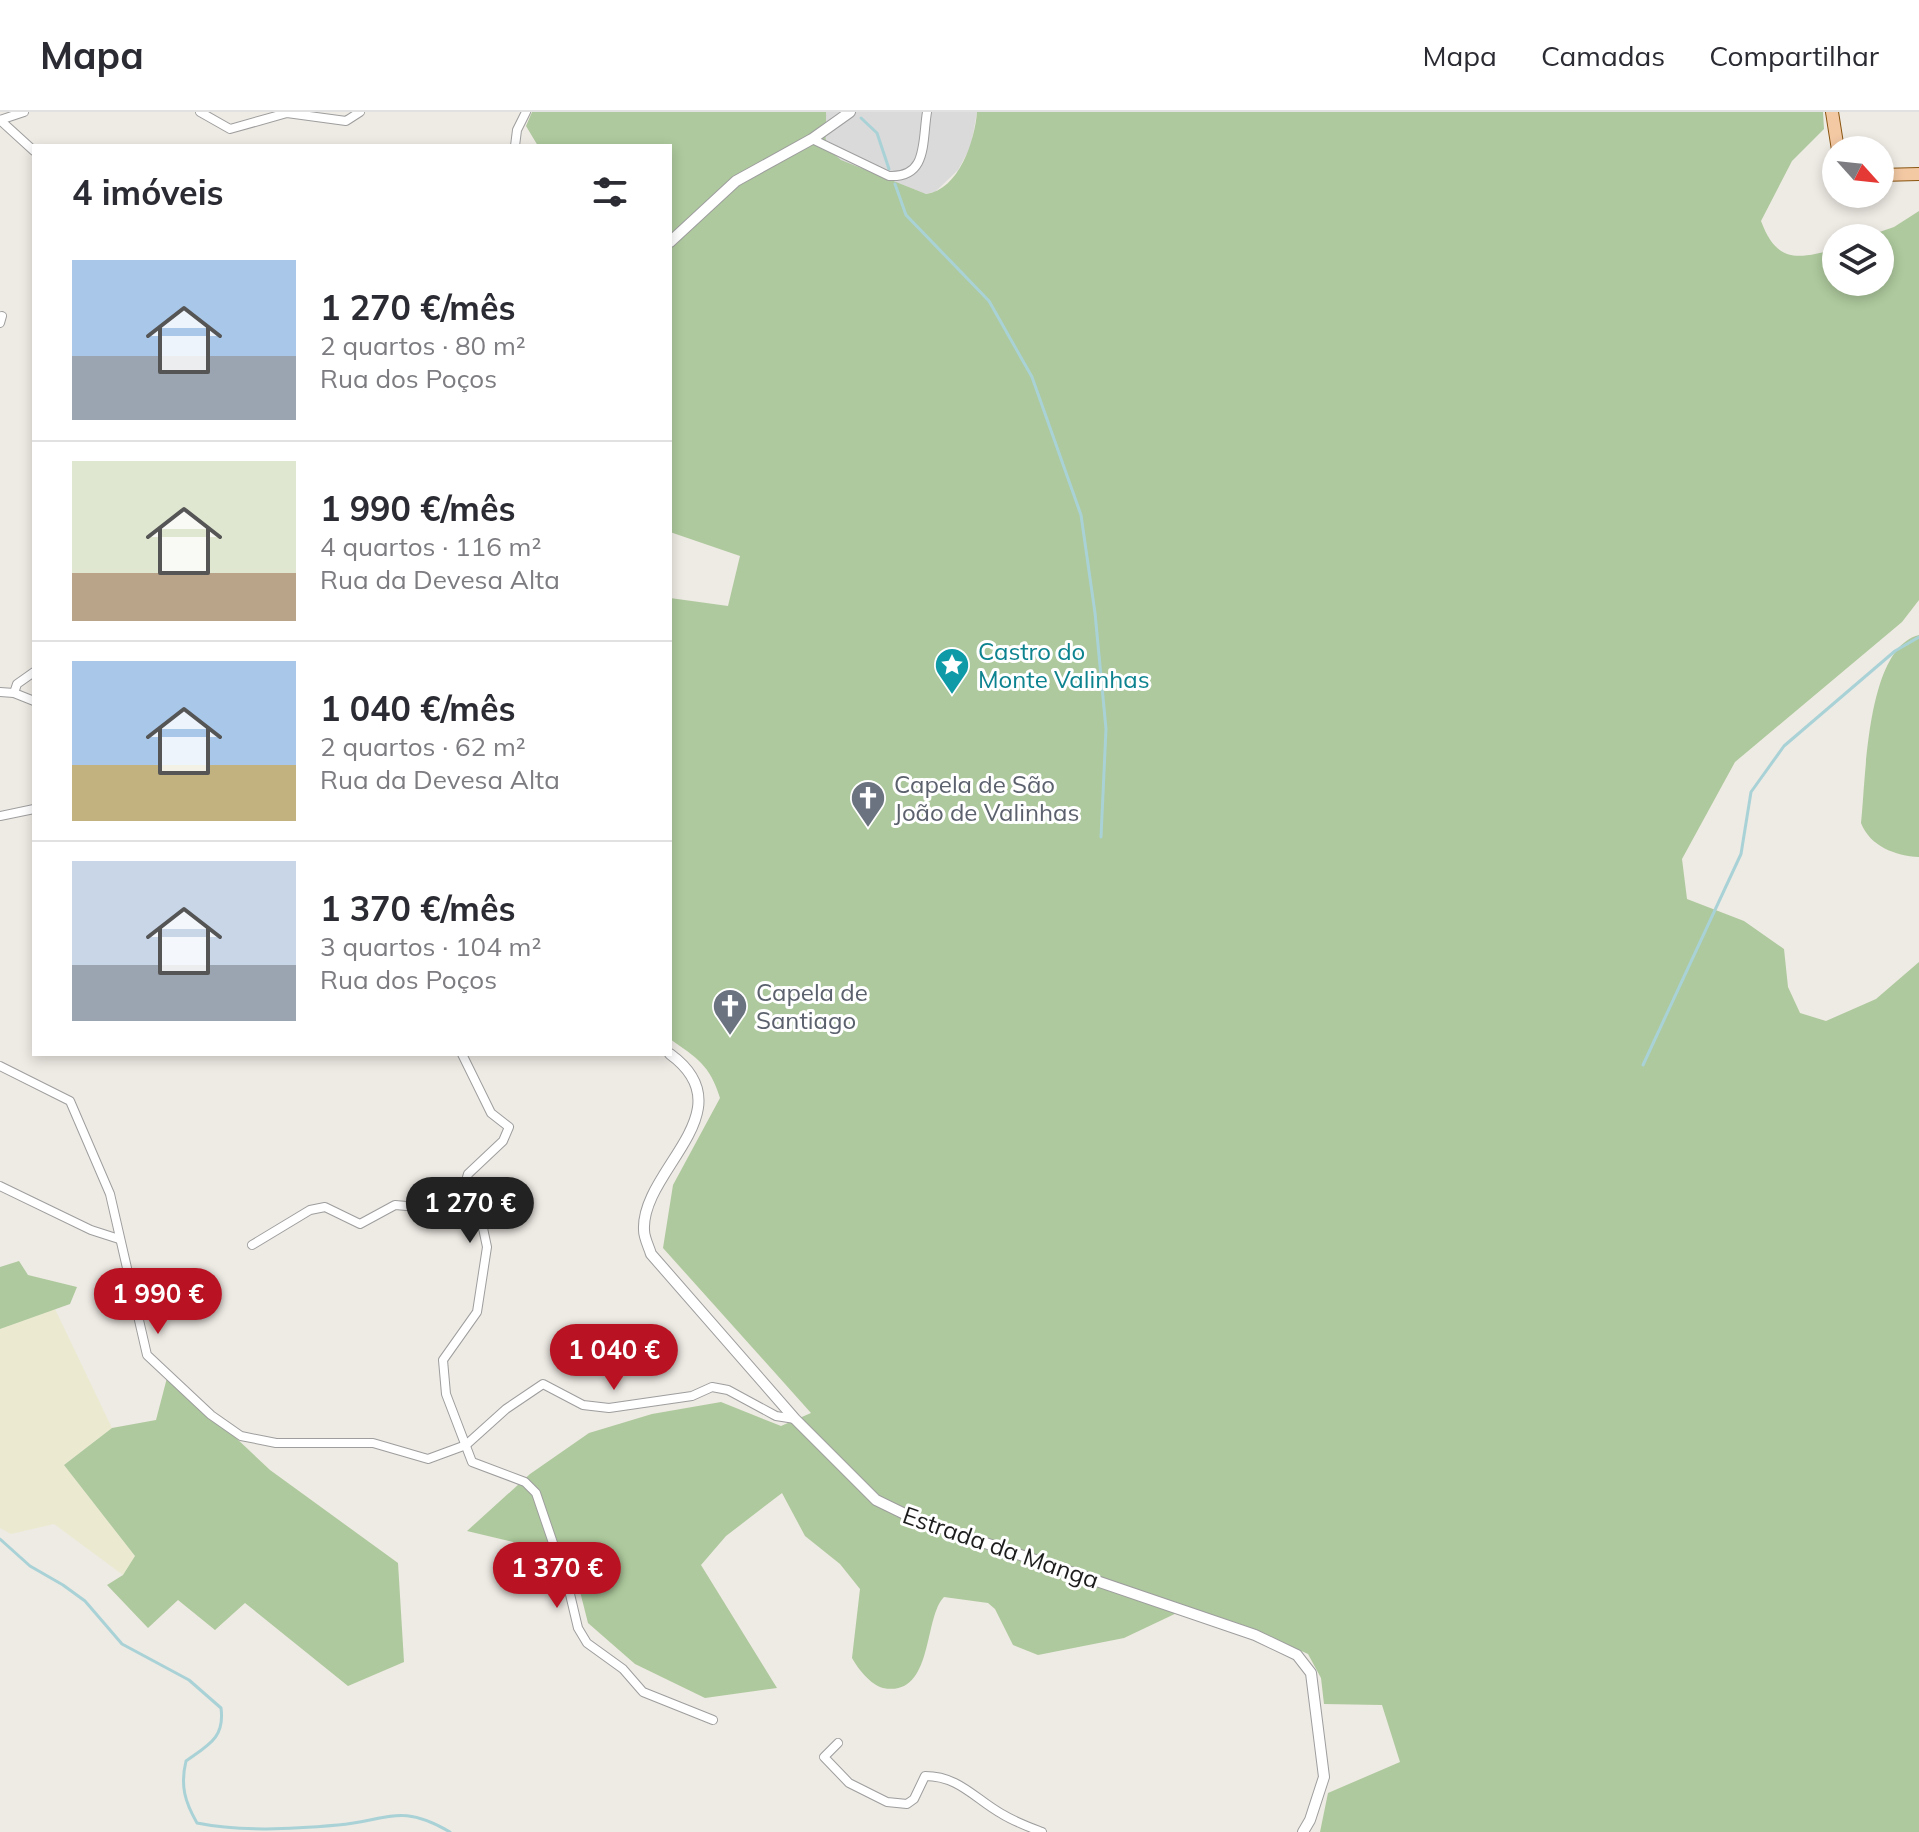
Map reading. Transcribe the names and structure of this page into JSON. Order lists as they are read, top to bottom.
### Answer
{
  "streets": {
    "street": ["Estrada da Manga"]
  },
  "places": {
    "place": ["Castro do Monte Valinhas"],
    "church": ["Capela de São João de Valinhas", "Capela de Santiago"]
  },
  "north": "bottom right",
  "page": {
    "header": "Mapa",
    "nav": ["Mapa", "Camadas", "Compartilhar"],
    "heading": "4 imóveis",
    "list": [
      {
        "name": "1 270 €/mês",
        "note": "2 quartos · 80 m² · Rua dos Poços"
      },
      {
        "name": "1 990 €/mês",
        "note": "4 quartos · 116 m² · Rua da Devesa Alta"
      },
      {
        "name": "1 040 €/mês",
        "note": "2 quartos · 62 m² · Rua da Devesa Alta"
      },
      {
        "name": "1 370 €/mês",
        "note": "3 quartos · 104 m² · Rua dos Poços"
      }
    ],
    "price": [
      "1 270 €",
      "1 990 €",
      "1 040 €",
      "1 370 €"
    ]
  }
}
